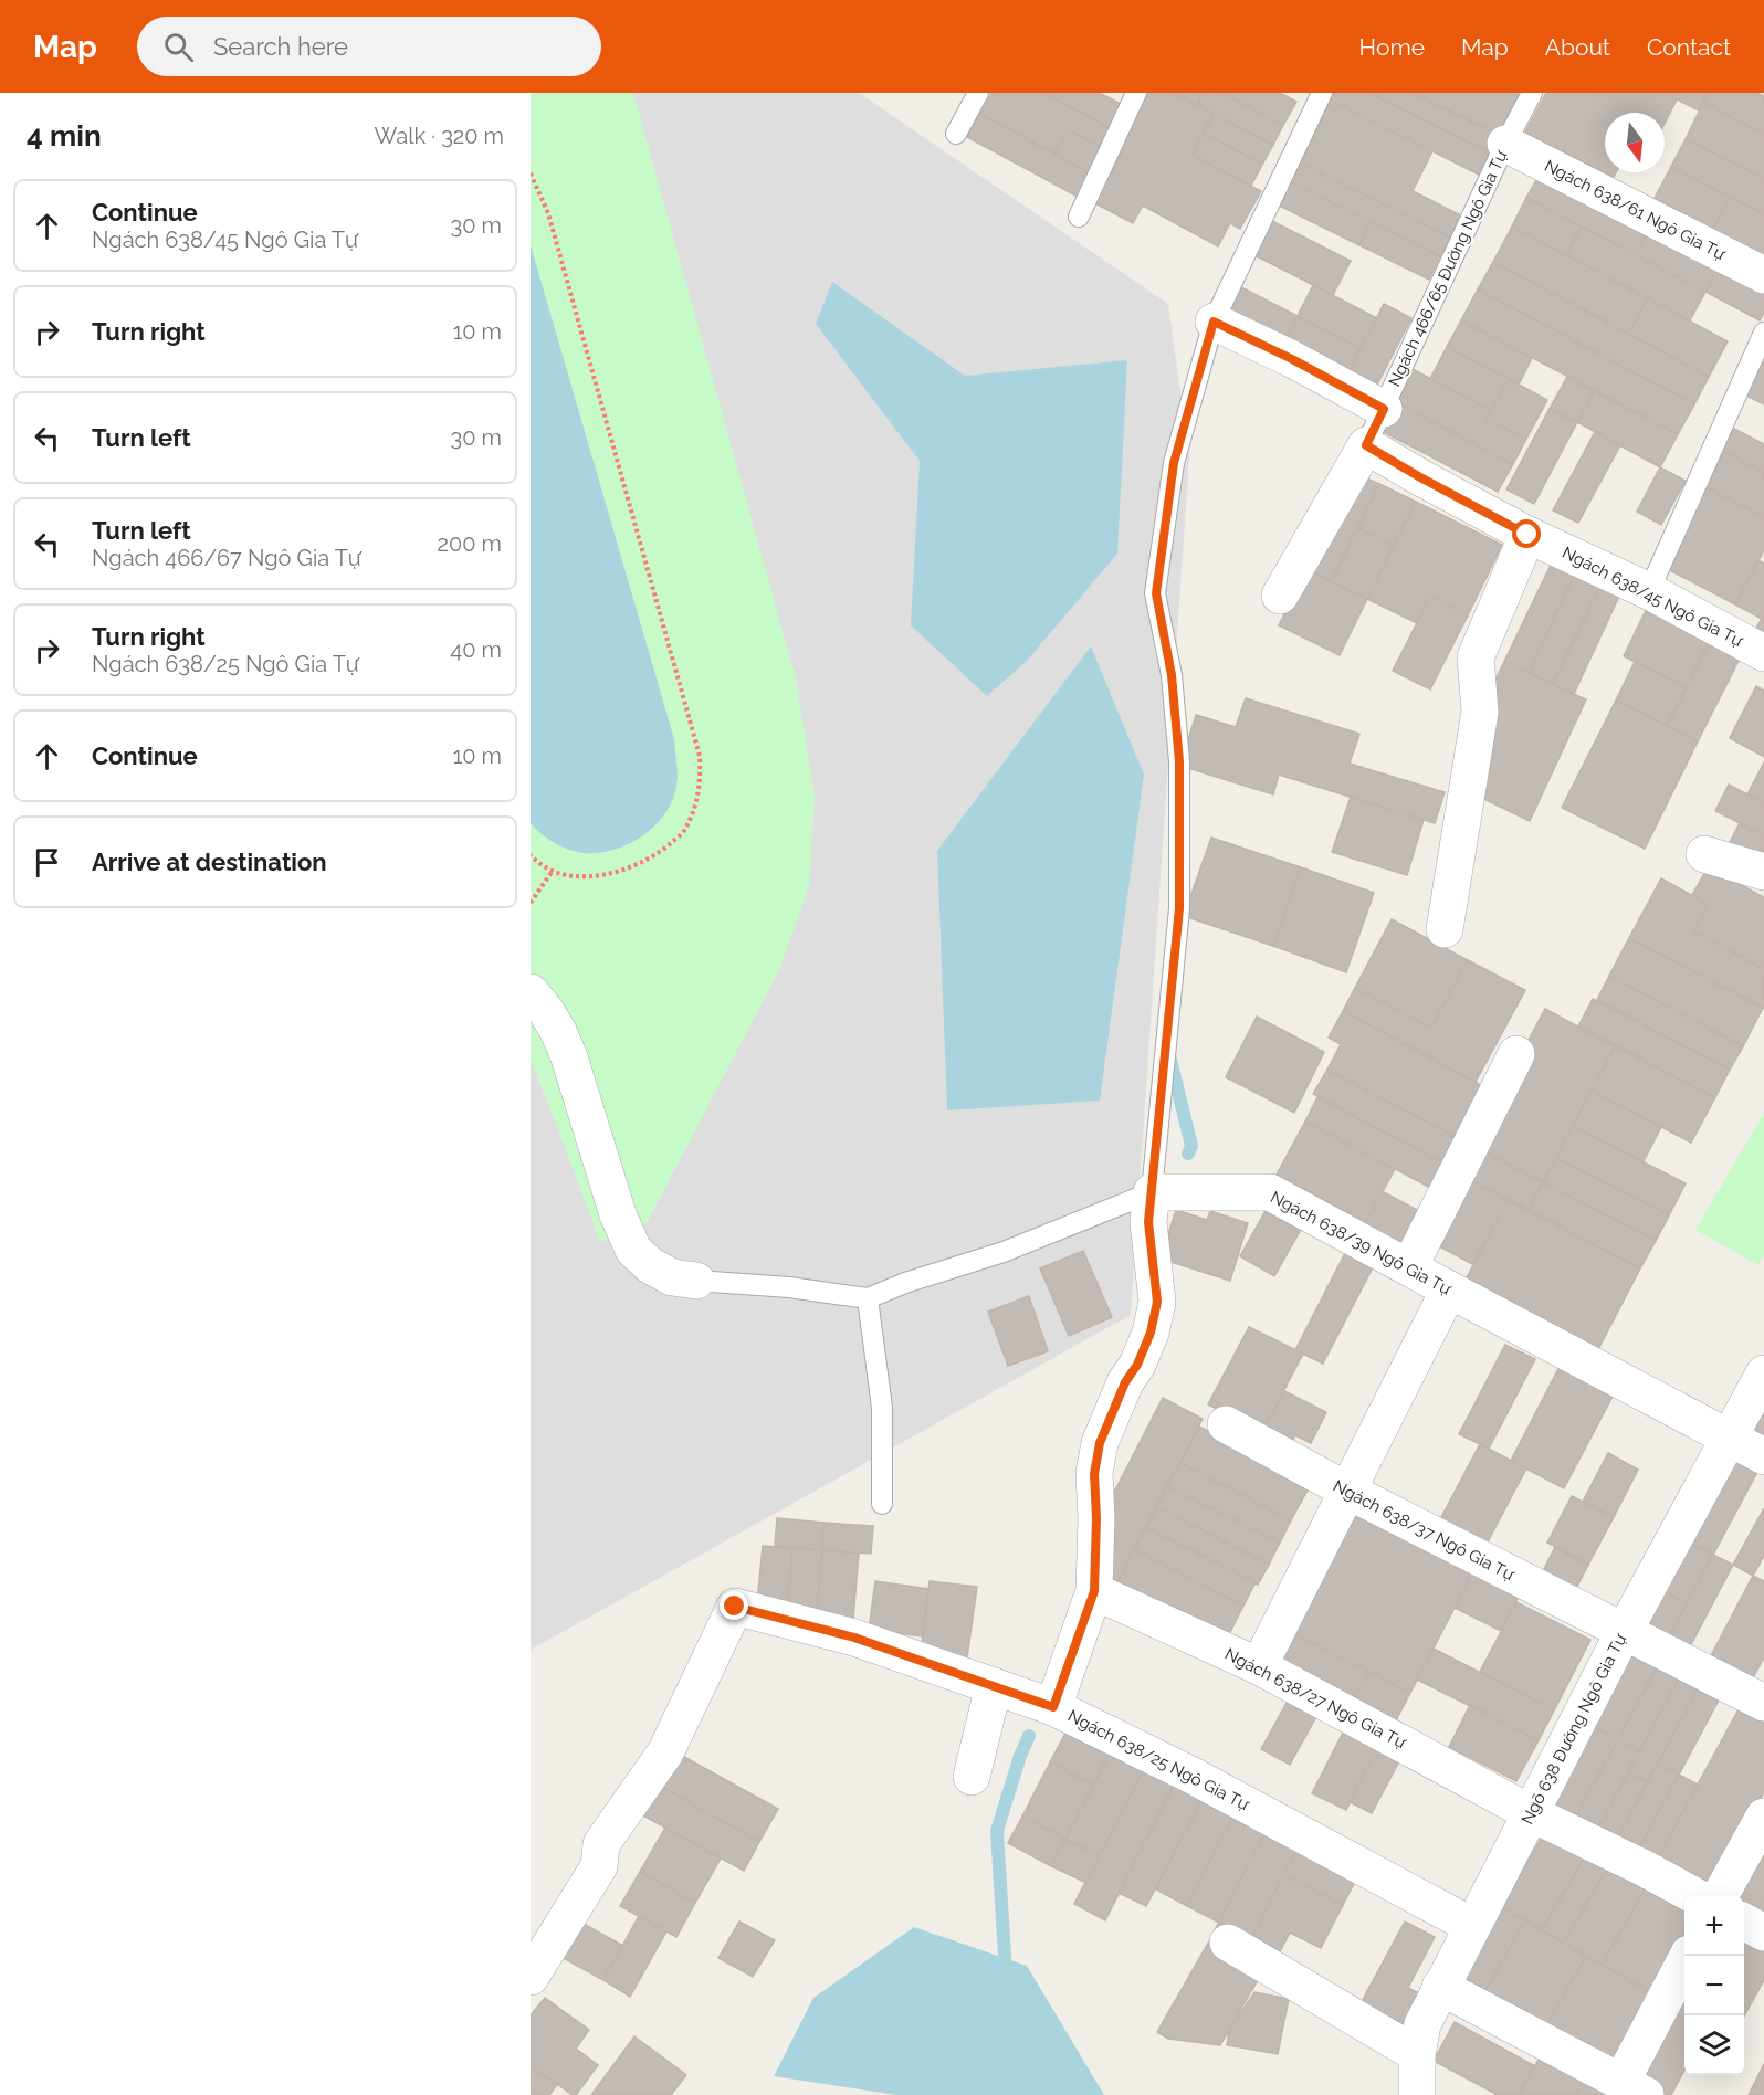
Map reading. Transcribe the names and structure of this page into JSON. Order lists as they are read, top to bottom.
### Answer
{
  "streets": {
    "street": [
      "Ngách 638/61 Ngô Gia Tự",
      "Ngách 638/45 Ngô Gia Tự",
      "Ngách 638/39 Ngô Gia Tự",
      "Ngách 638/37 Ngô Gia Tự",
      "Ngách 638/27 Ngô Gia Tự",
      "Ngõ 638 Đường Ngô Gia Tự",
      "Ngách 638/25 Ngô Gia Tự"
    ],
    "lane": ["Ngách 466/65 Đường Ngô Gia Tự"]
  },
  "crossings": [
    ["Ngách 638/61 Ngô Gia Tự", "Ngách 466/65 Đường Ngô Gia Tự"],
    ["Ngách 466/65 Đường Ngô Gia Tự", "Ngách 638/45 Ngô Gia Tự"],
    ["Ngách 638/39 Ngô Gia Tự", "Ngõ 638 Đường Ngô Gia Tự"],
    ["Ngách 638/37 Ngô Gia Tự", "Ngõ 638 Đường Ngô Gia Tự"],
    ["Ngách 638/27 Ngô Gia Tự", "Ngõ 638 Đường Ngô Gia Tự"],
    ["Ngõ 638 Đường Ngô Gia Tự", "Ngách 638/25 Ngô Gia Tự"]
  ],
  "north": "bottom",
  "page": {
    "header": "Map",
    "search": "Search here",
    "nav": [
      "Home",
      "Map",
      "About",
      "Contact"
    ],
    "heading": ["4 min", "Walk · 320 m"],
    "list": [
      ["Continue", "Ngách 638/45 Ngô Gia Tự", "30 m"],
      ["Turn right", "10 m"],
      ["Turn left", "30 m"],
      ["Turn left", "Ngách 466/67 Ngô Gia Tự", "200 m"],
      ["Turn right", "Ngách 638/25 Ngô Gia Tự", "40 m"],
      ["Continue", "10 m"],
      "Arrive at destination"
    ],
    "map_buttons": ["+", "−"]
  }
}
